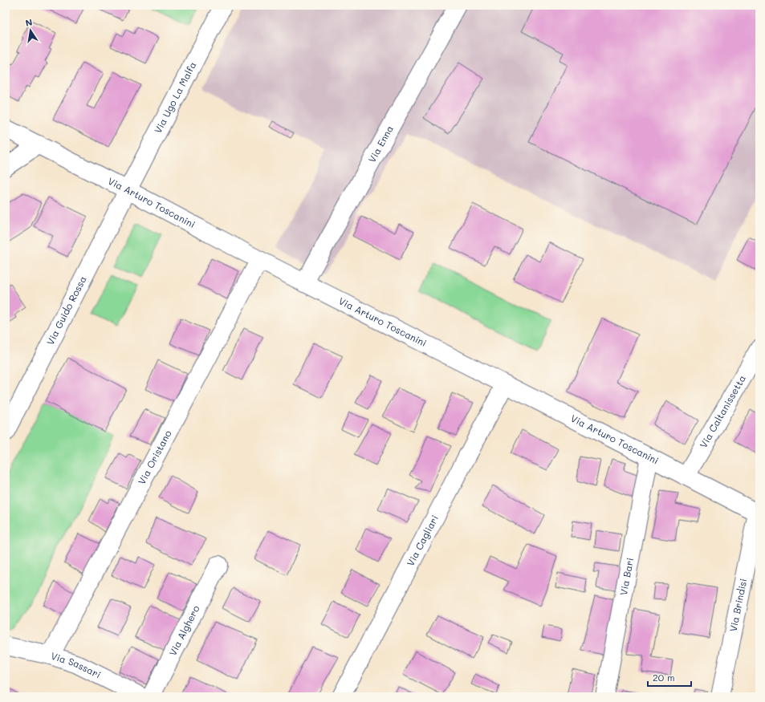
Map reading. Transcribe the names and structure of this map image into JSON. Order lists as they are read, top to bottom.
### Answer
{
  "streets": {
    "street": [
      "Via Ugo La Malfa",
      "Via Enna",
      "Via Arturo Toscanini",
      "Via Guido Rossa",
      "Via Caltanissetta",
      "Via Oristano",
      "Via Cagliari",
      "Via Bari",
      "Via Brindisi",
      "Via Alghero",
      "Via Sassari"
    ]
  },
  "crossings": [
    ["Via Ugo La Malfa", "Via Arturo Toscanini"],
    ["Via Ugo La Malfa", "Via Guido Rossa"],
    ["Via Enna", "Via Arturo Toscanini"],
    ["Via Arturo Toscanini", "Via Guido Rossa"],
    ["Via Arturo Toscanini", "Via Caltanissetta"],
    ["Via Arturo Toscanini", "Via Oristano"],
    ["Via Arturo Toscanini", "Via Cagliari"],
    ["Via Arturo Toscanini", "Via Bari"],
    ["Via Arturo Toscanini", "Via Brindisi"],
    ["Via Oristano", "Via Sassari"]
  ],
  "scale_bar": "20 m",
  "north": "top"
}
